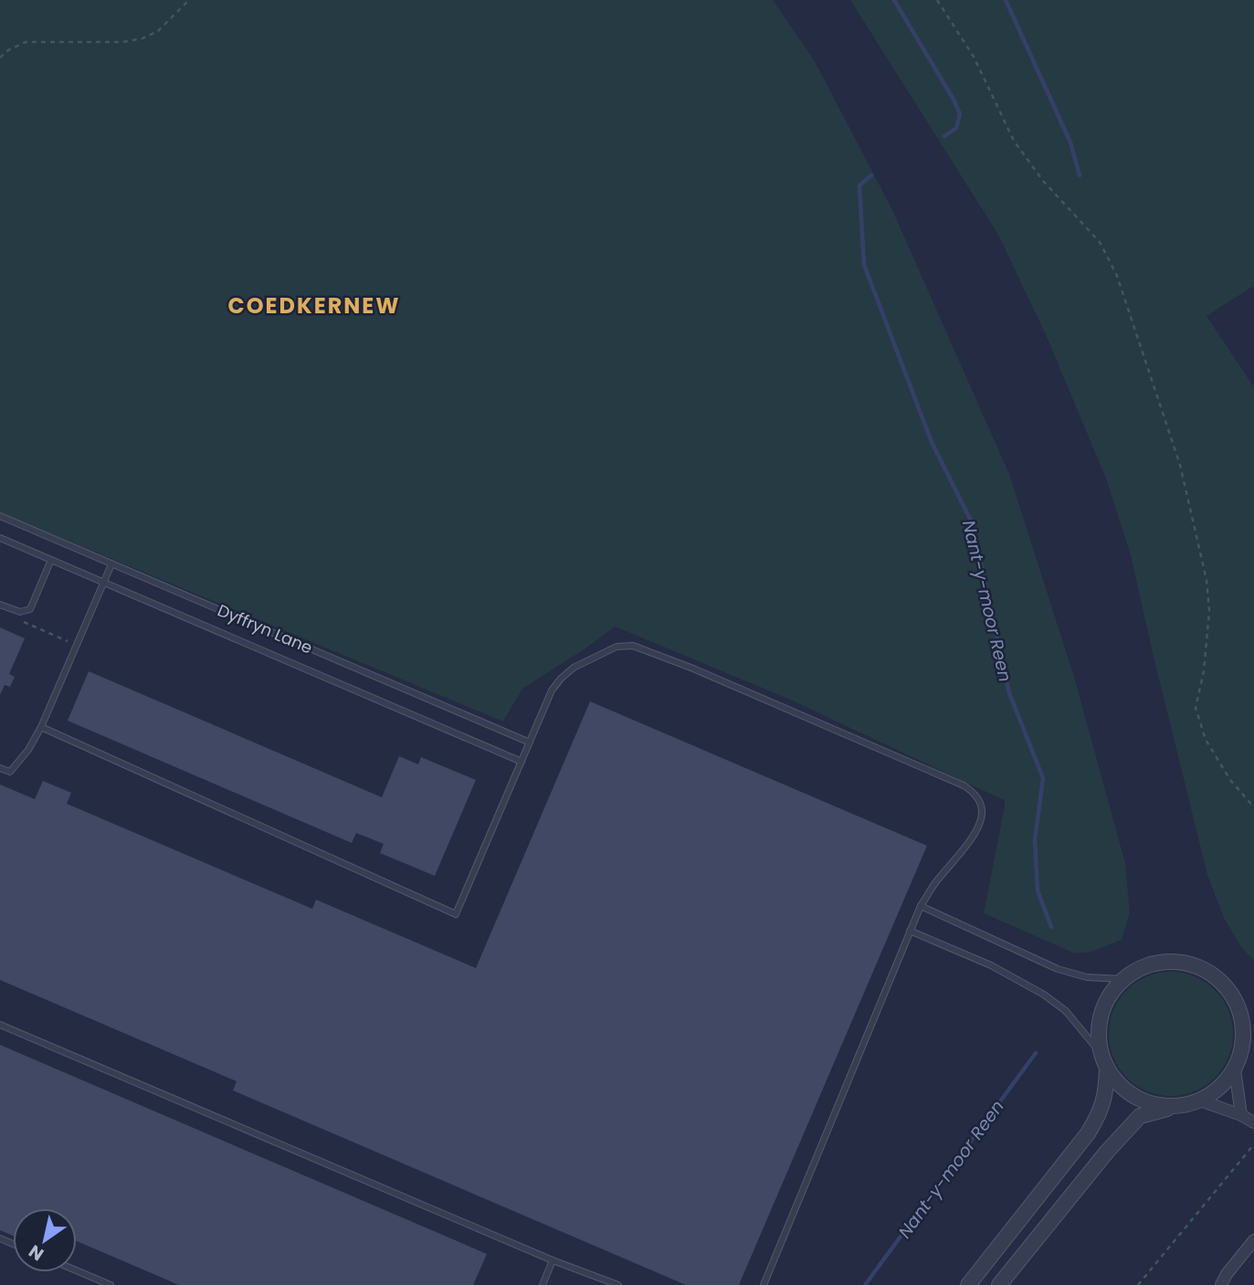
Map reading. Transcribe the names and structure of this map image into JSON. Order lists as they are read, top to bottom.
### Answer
{
  "streets": {
    "lane": ["Dyffryn Lane"]
  },
  "districts": ["COEDKERNEW"],
  "water": ["Nant-y-moor Reen"],
  "north": "bottom left"
}
